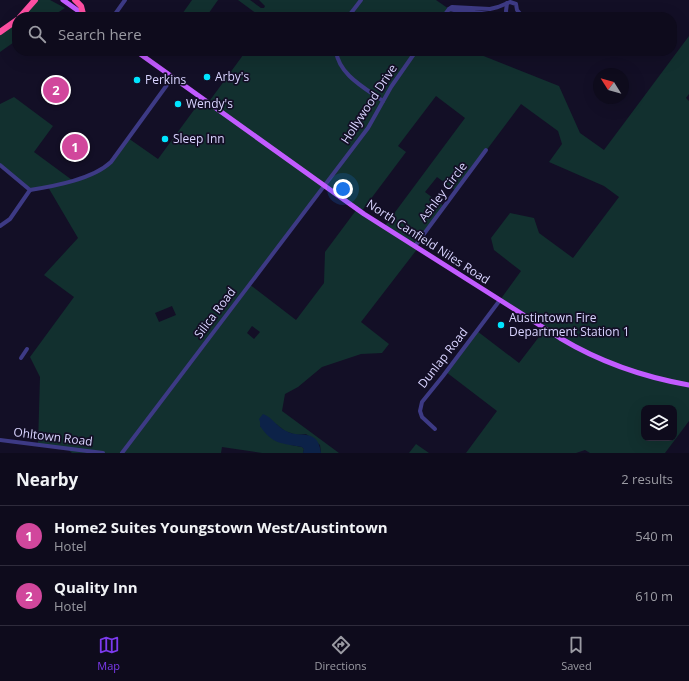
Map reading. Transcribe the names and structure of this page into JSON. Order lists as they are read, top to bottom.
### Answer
{
  "streets": {
    "main road": ["North Canfield Niles Road"],
    "street": [
      "Hollywood Drive",
      "Ashley Circle",
      "Silica Road",
      "Dunlap Road",
      "Ohltown Road"
    ]
  },
  "crossings": [
    ["Hollywood Drive", "North Canfield Niles Road"],
    ["Hollywood Drive", "Silica Road"],
    ["Ashley Circle", "North Canfield Niles Road"],
    ["North Canfield Niles Road", "Silica Road"],
    ["North Canfield Niles Road", "Dunlap Road"]
  ],
  "places": [
    "Arby's",
    "Perkins",
    "Wendy's",
    "Sleep Inn",
    "Austintown Fire Department Station 1"
  ],
  "north": "top left",
  "page": {
    "search": "Search here",
    "pins": ["2", "1"],
    "heading": ["Nearby", "2 results"],
    "list": [
      {
        "mark": "1",
        "name": "Home2 Suites Youngstown West/Austintown",
        "note": "Hotel",
        "value": "540 m"
      },
      {
        "mark": "2",
        "name": "Quality Inn",
        "note": "Hotel",
        "value": "610 m"
      }
    ],
    "nav": ["Map", "Directions", "Saved"]
  }
}
